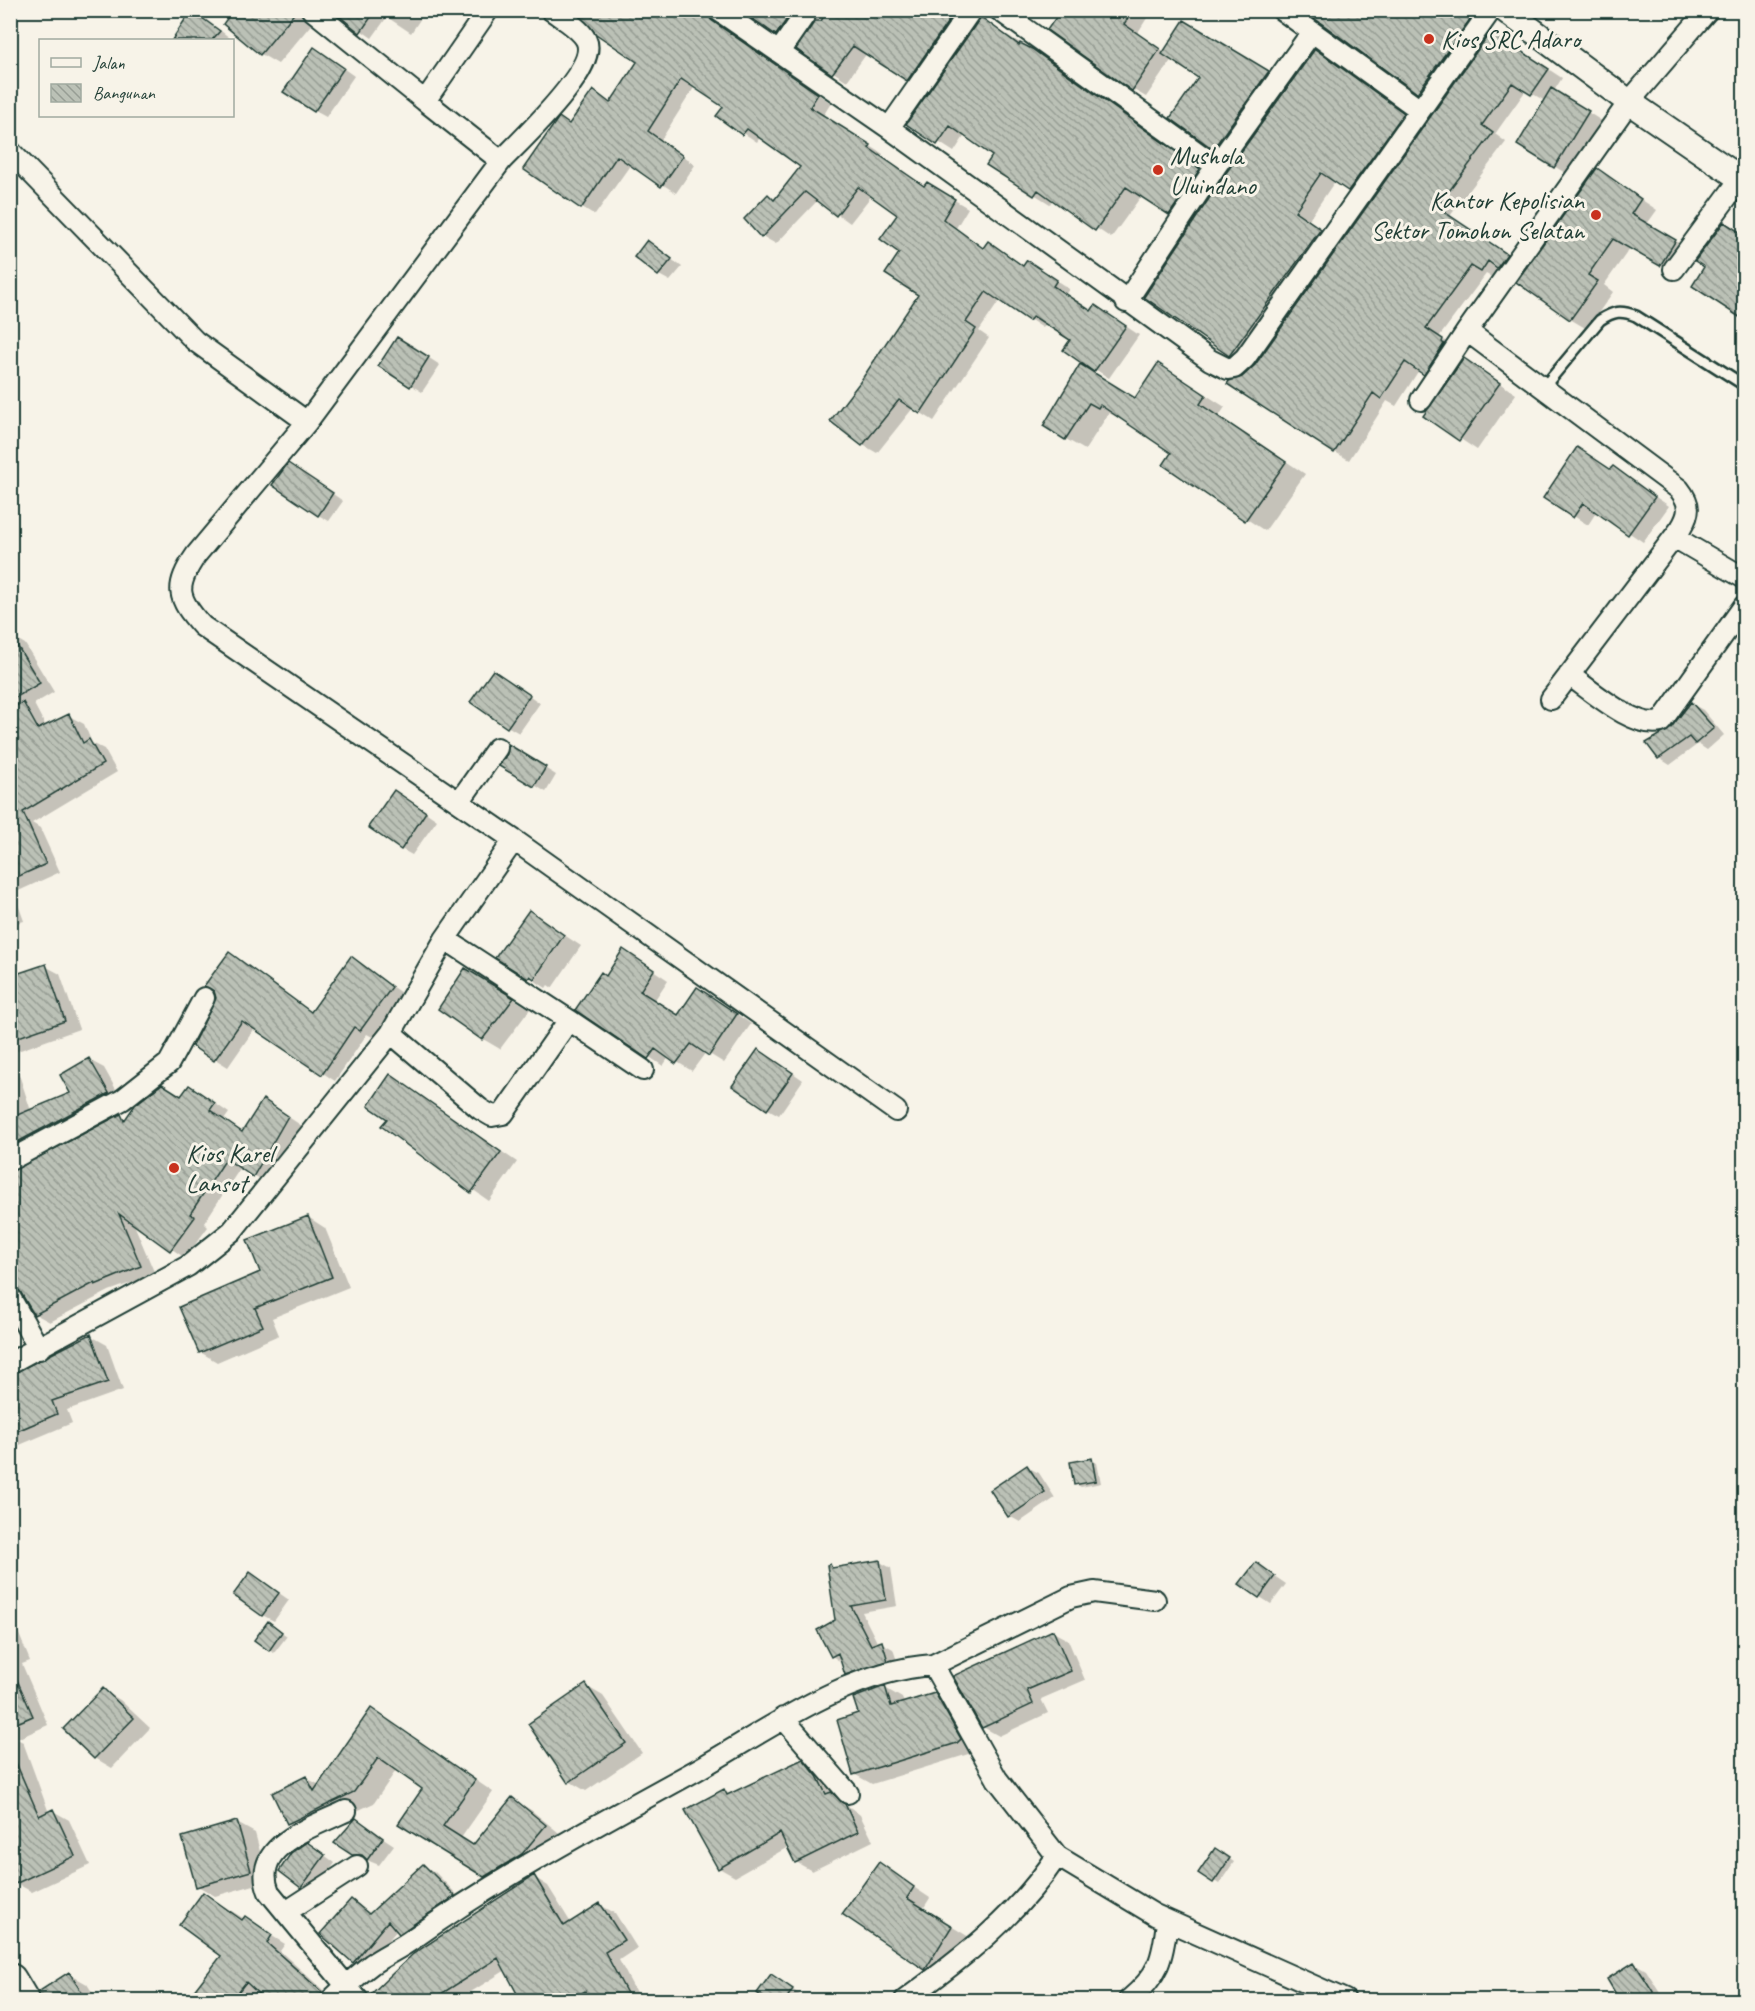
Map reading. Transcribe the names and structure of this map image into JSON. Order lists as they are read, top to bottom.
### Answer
{
  "places": [
    "Kios SRC Adaro",
    "Mushola Uluindano",
    "Kantor Kepolisian Sektor Tomohon Selatan",
    "Kios Karel Lansot"
  ],
  "legend": ["Jalan", "Bangunan"]
}
